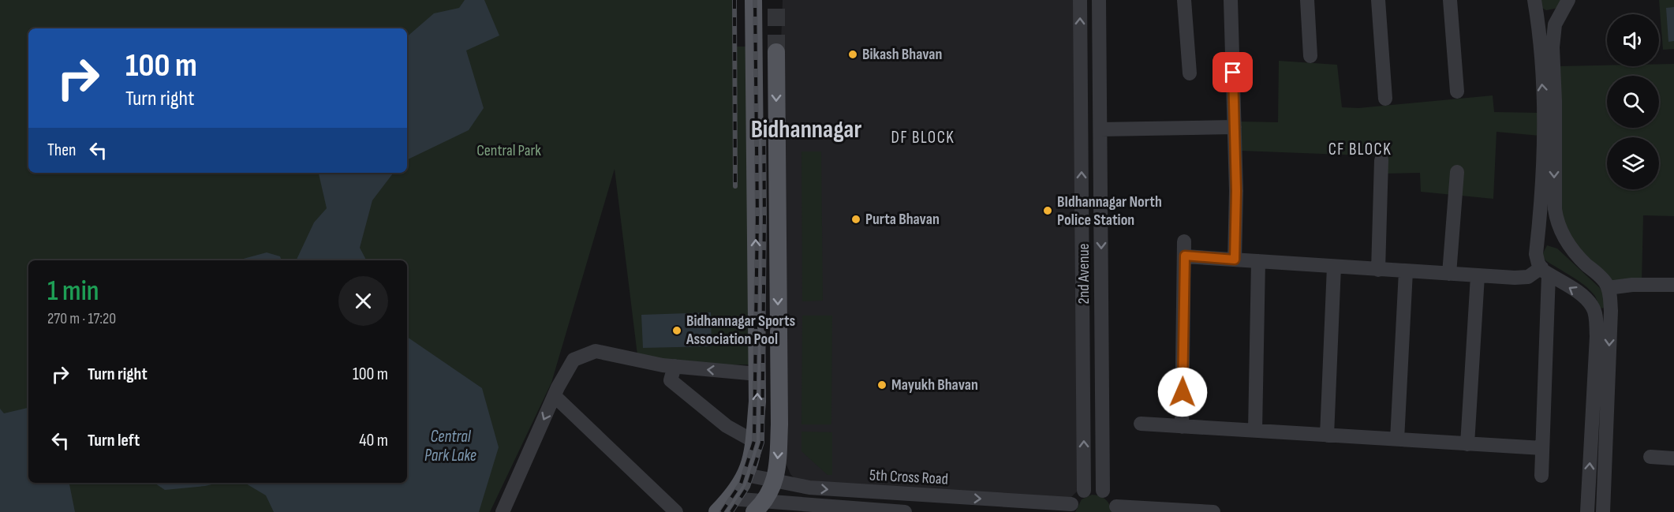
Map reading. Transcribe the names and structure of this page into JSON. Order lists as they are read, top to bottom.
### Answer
{
  "streets": {
    "street": ["2nd Avenue", "5th Cross Road"]
  },
  "districts": ["Bidhannagar", "DF BLOCK", "CF BLOCK"],
  "water": ["Central Park Lake"],
  "parks": ["Central Park"],
  "places": [
    "Bikash Bhavan",
    "BIdhannagar North Police Station",
    "Purta Bhavan",
    "Bidhannagar Sports Association Pool",
    "Mayukh Bhavan"
  ],
  "page": {
    "turn": ["100 m", "Turn right"],
    "then": "Then",
    "heading": ["1 min", "270 m · 17:20"],
    "list": [
      {
        "name": "Turn right",
        "value": "100 m"
      },
      {
        "name": "Turn left",
        "value": "40 m"
      }
    ]
  }
}
